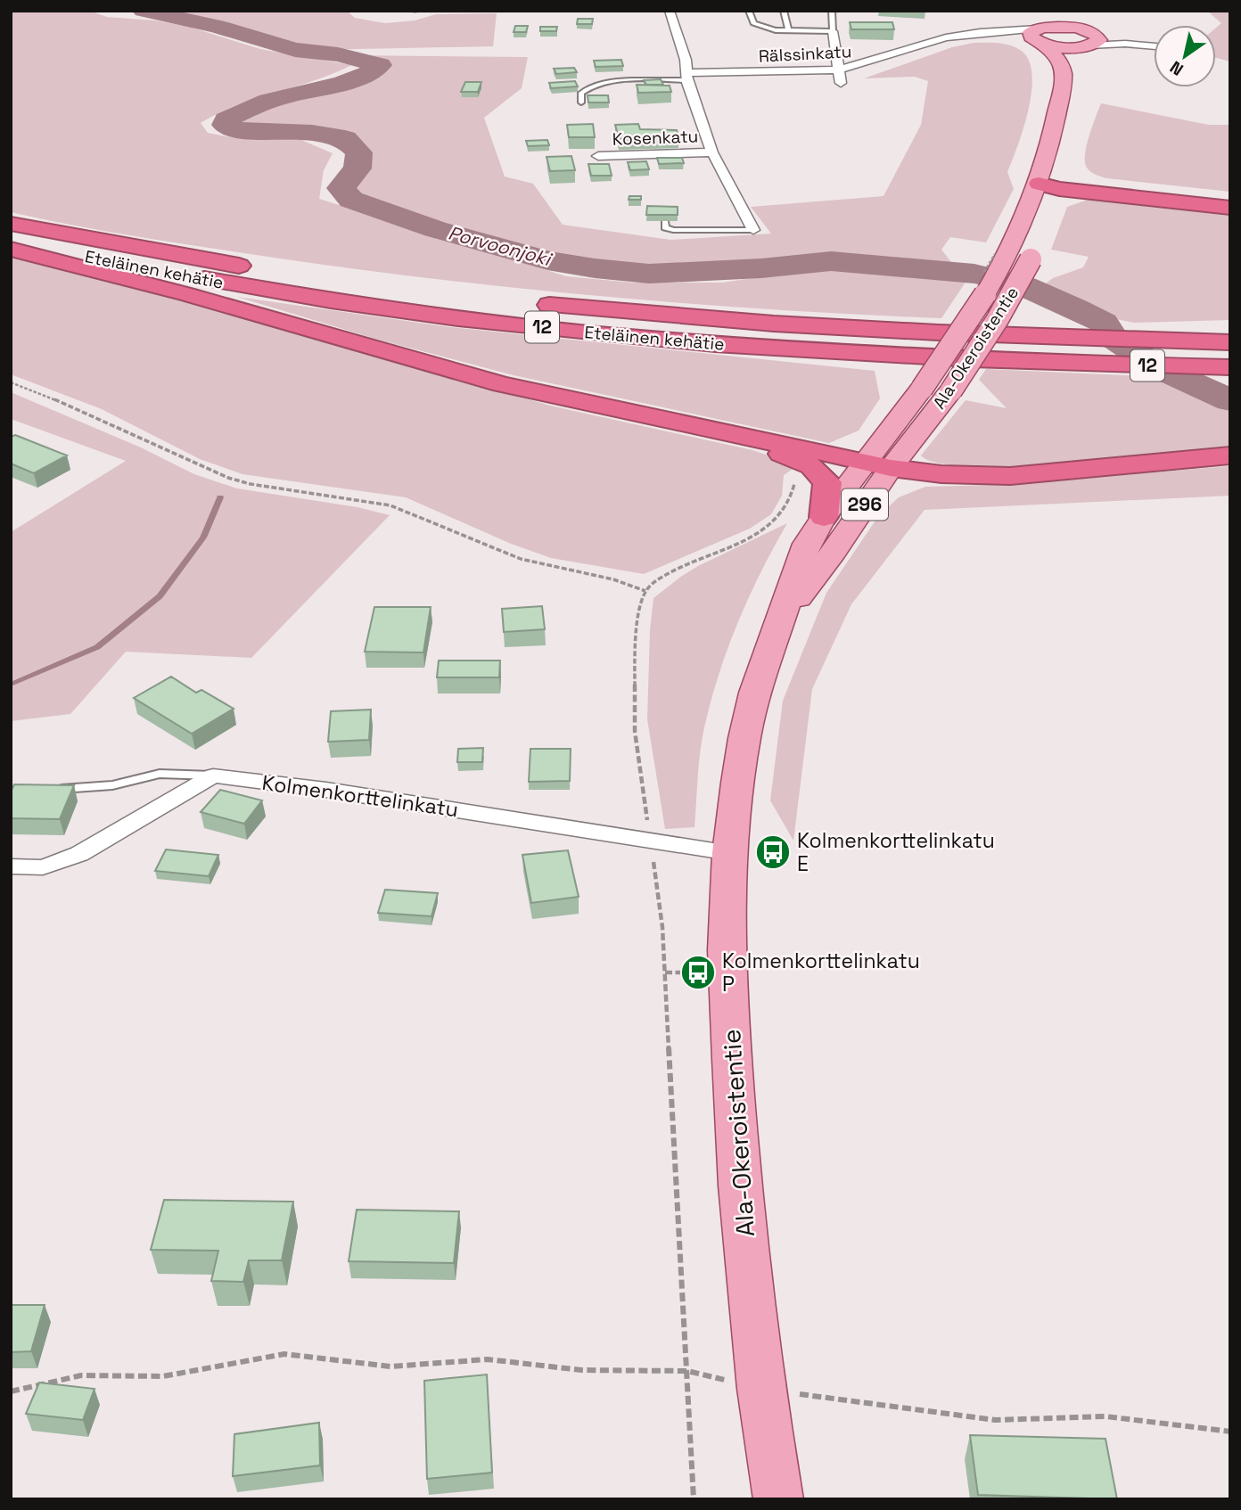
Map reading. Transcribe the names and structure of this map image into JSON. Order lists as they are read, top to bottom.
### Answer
{
  "streets": {
    "highway": ["Eteläinen kehätie", "12"],
    "main road": ["Ala-Okeroistentie", "296"],
    "street": ["Rälssinkatu", "Kosenkatu", "Kolmenkorttelinkatu"]
  },
  "crossings": [
    ["Rälssinkatu", "Ala-Okeroistentie"],
    ["Ala-Okeroistentie", "Kolmenkorttelinkatu"]
  ],
  "water": ["Porvoonjoki"],
  "places": {
    "bus stop": ["Kolmenkorttelinkatu E", "Kolmenkorttelinkatu P"]
  },
  "north": "bottom left"
}
